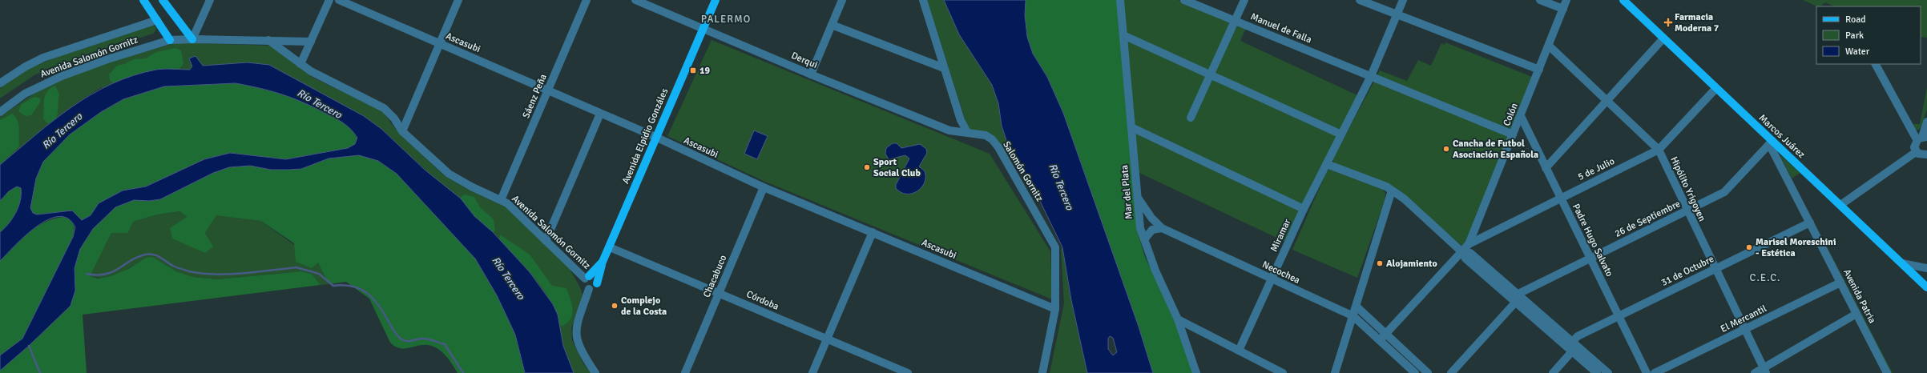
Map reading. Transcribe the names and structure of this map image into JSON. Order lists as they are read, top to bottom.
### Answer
{
  "streets": {
    "main road": ["Avenida Elpidio Gonzáles", "Marcos Juárez"],
    "street": [
      "Manuel de Falla",
      "Ascasubi",
      "Avenida Salomón Gornitz",
      "Derqui",
      "Sáenz Peña",
      "Colón",
      "5 de Julio",
      "Salomón Gornitz",
      "Hipólito Yrigoyen",
      "Mar del Plata",
      "26 de Septiembre",
      "Miramar",
      "Padre Hugo Salvato",
      "31 de Octubre",
      "Necochea",
      "Chacabuco",
      "Avenida Patria",
      "Córdoba",
      "El Mercantil"
    ]
  },
  "crossings": [
    ["Manuel de Falla", "Colón"],
    ["Manuel de Falla", "Miramar"],
    ["Ascasubi", "Sáenz Peña"],
    ["Ascasubi", "Avenida Elpidio Gonzáles"],
    ["Ascasubi", "Salomón Gornitz"],
    ["Ascasubi", "Chacabuco"],
    ["Avenida Salomón Gornitz", "Sáenz Peña"],
    ["Avenida Salomón Gornitz", "Avenida Elpidio Gonzáles"],
    ["Derqui", "Avenida Elpidio Gonzáles"],
    ["Derqui", "Salomón Gornitz"],
    ["Colón", "5 de Julio"],
    ["Colón", "Hipólito Yrigoyen"],
    ["Colón", "Padre Hugo Salvato"],
    ["Colón", "Necochea"],
    ["Avenida Elpidio Gonzáles", "Córdoba"],
    ["Marcos Juárez", "5 de Julio"],
    ["Marcos Juárez", "26 de Septiembre"],
    ["Marcos Juárez", "Avenida Patria"],
    ["5 de Julio", "Hipólito Yrigoyen"],
    ["5 de Julio", "Padre Hugo Salvato"],
    ["Hipólito Yrigoyen", "26 de Septiembre"],
    ["Hipólito Yrigoyen", "31 de Octubre"],
    ["Hipólito Yrigoyen", "El Mercantil"],
    ["Mar del Plata", "Necochea"],
    ["26 de Septiembre", "Padre Hugo Salvato"],
    ["26 de Septiembre", "Avenida Patria"],
    ["Miramar", "Necochea"],
    ["Padre Hugo Salvato", "31 de Octubre"],
    ["31 de Octubre", "Avenida Patria"],
    ["Chacabuco", "Córdoba"],
    ["Avenida Patria", "El Mercantil"]
  ],
  "districts": ["PALERMO", "C.E.C."],
  "water": ["Río Tercero"],
  "places": {
    "health": ["Farmacia Moderna 7"],
    "transit": ["19"],
    "other": [
      "Cancha de Futbol Asociación Española",
      "Sport Social Club",
      "Marisel Moreschini - Estética",
      "Alojamiento",
      "Complejo de la Costa"
    ]
  },
  "legend": ["Road", "Park", "Water"]
}
